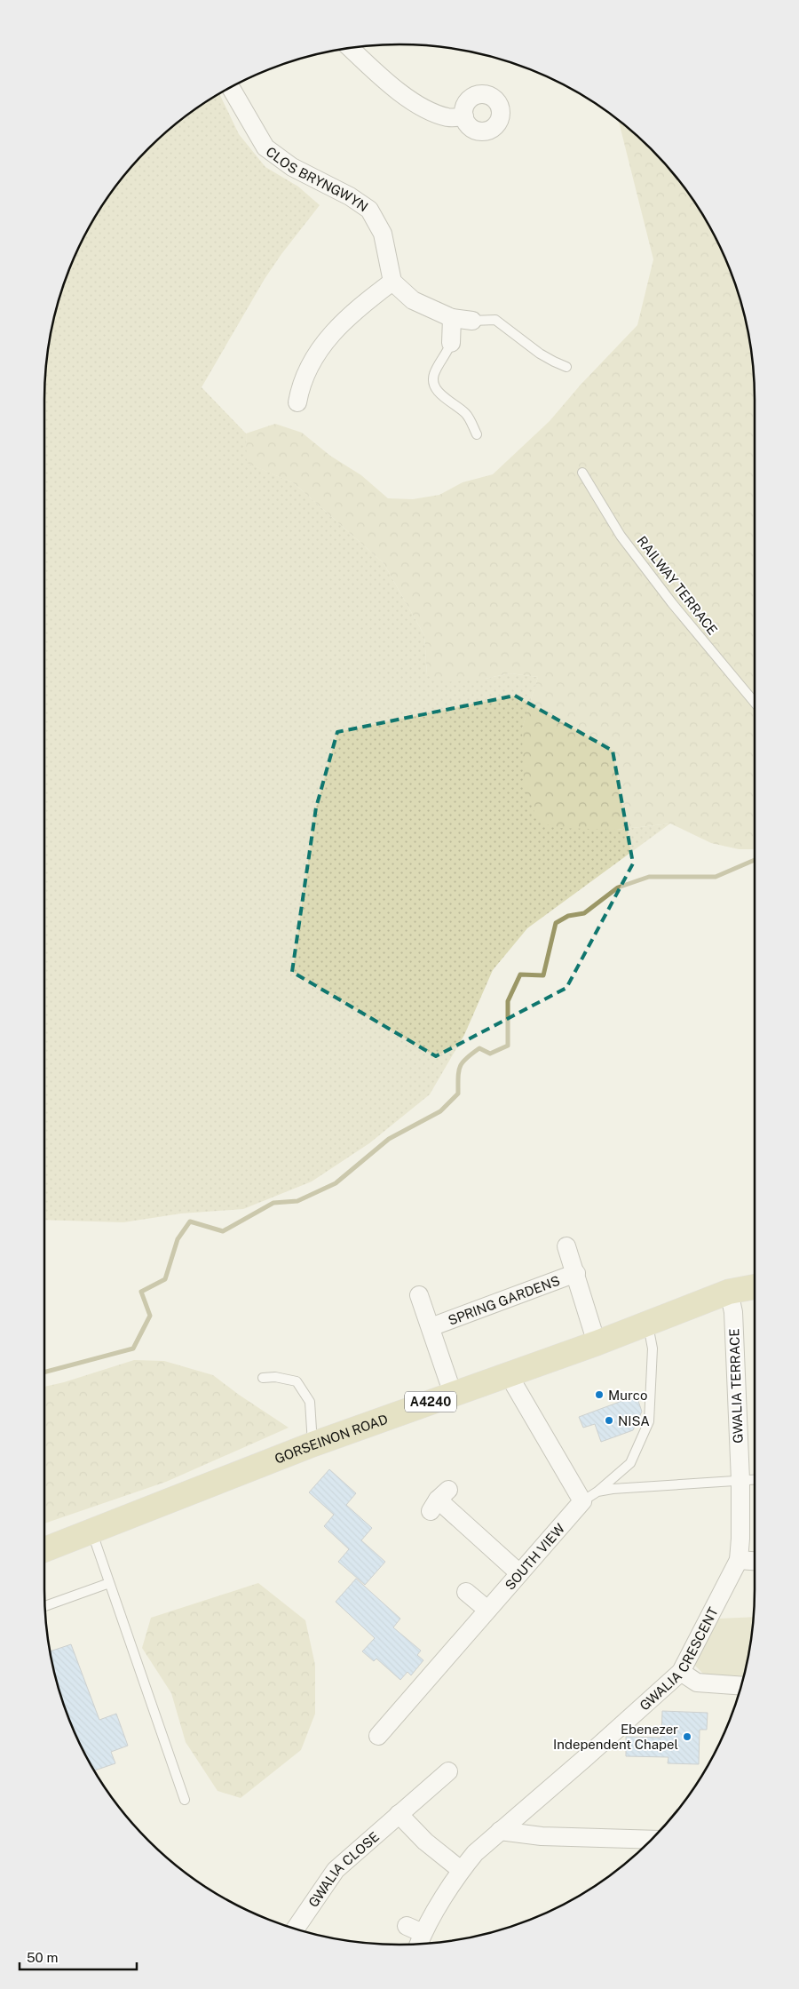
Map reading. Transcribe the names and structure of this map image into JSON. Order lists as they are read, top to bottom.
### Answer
{
  "streets": {
    "main road": ["A4240", "GORSEINON ROAD"],
    "street": [
      "CLOS BRYNGWYN",
      "SPRING GARDENS",
      "GWALIA TERRACE",
      "SOUTH VIEW",
      "GWALIA CRESCENT",
      "GWALIA CLOSE"
    ],
    "lane": ["RAILWAY TERRACE"]
  },
  "crossings": [
    ["SPRING GARDENS", "GORSEINON ROAD"],
    ["GWALIA TERRACE", "A4240"],
    ["GWALIA TERRACE", "GORSEINON ROAD"],
    ["GWALIA TERRACE", "GWALIA CRESCENT"],
    ["A4240", "GORSEINON ROAD"]
  ],
  "places": ["Murco", "NISA", "Ebenezer Independent Chapel"],
  "scale_bar": "50 m"
}
